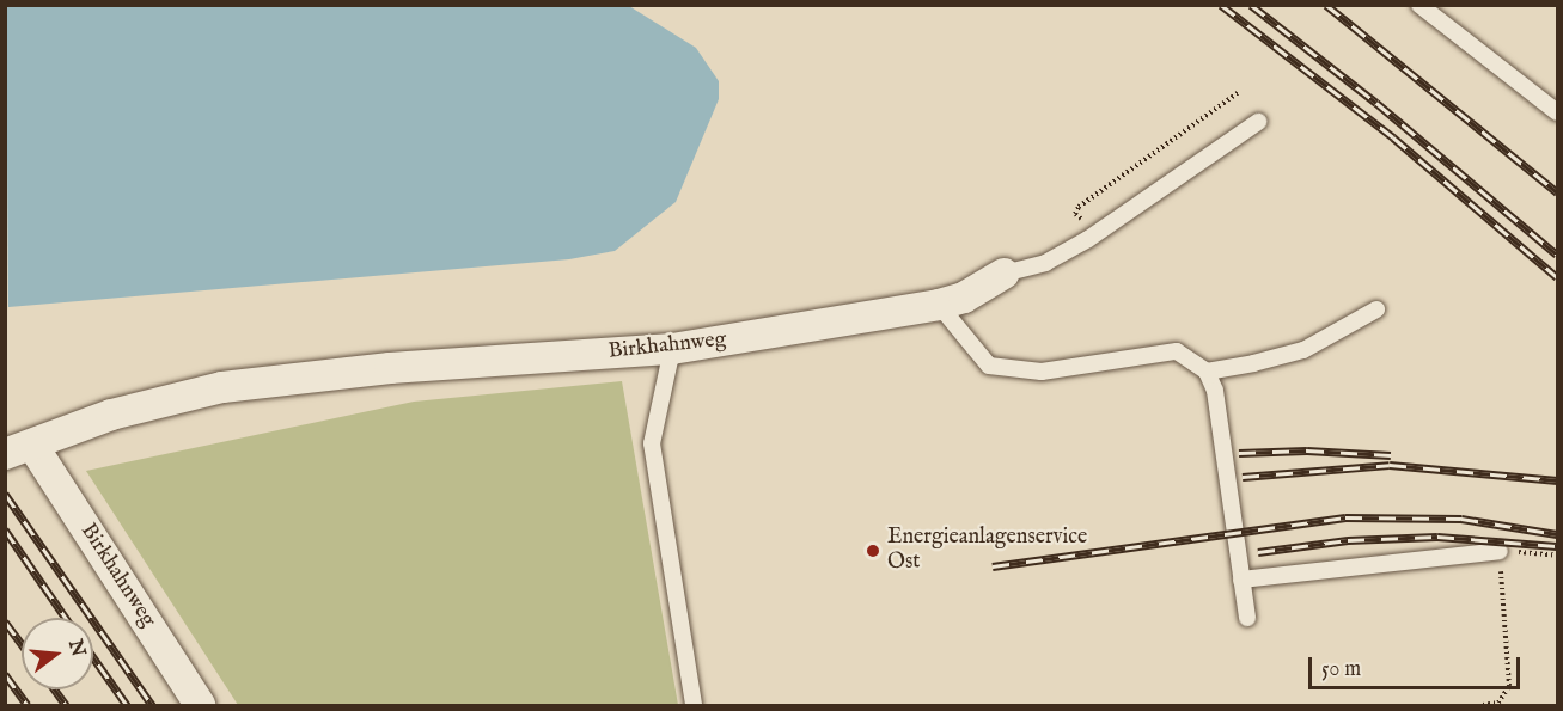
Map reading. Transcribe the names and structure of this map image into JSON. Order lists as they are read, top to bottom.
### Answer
{
  "streets": {
    "street": ["Birkhahnweg"]
  },
  "places": ["Energieanlagenservice Ost"],
  "scale_bar": "50 m",
  "north": "right"
}
